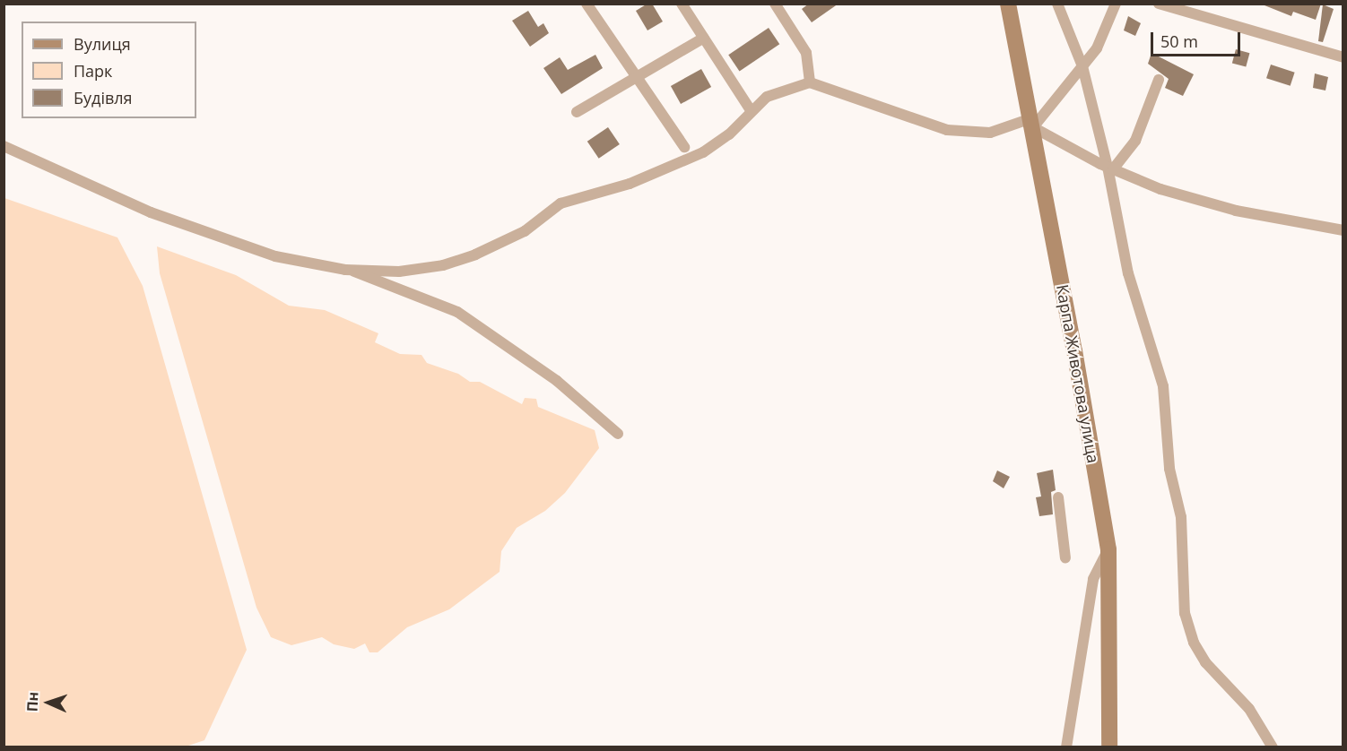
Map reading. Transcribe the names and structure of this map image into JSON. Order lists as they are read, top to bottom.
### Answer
{
  "streets": {
    "main road": ["Карпа Животова улица"]
  },
  "legend": ["Вулиця", "Парк", "Будівля"],
  "scale_bar": "50 m",
  "north": "left"
}
